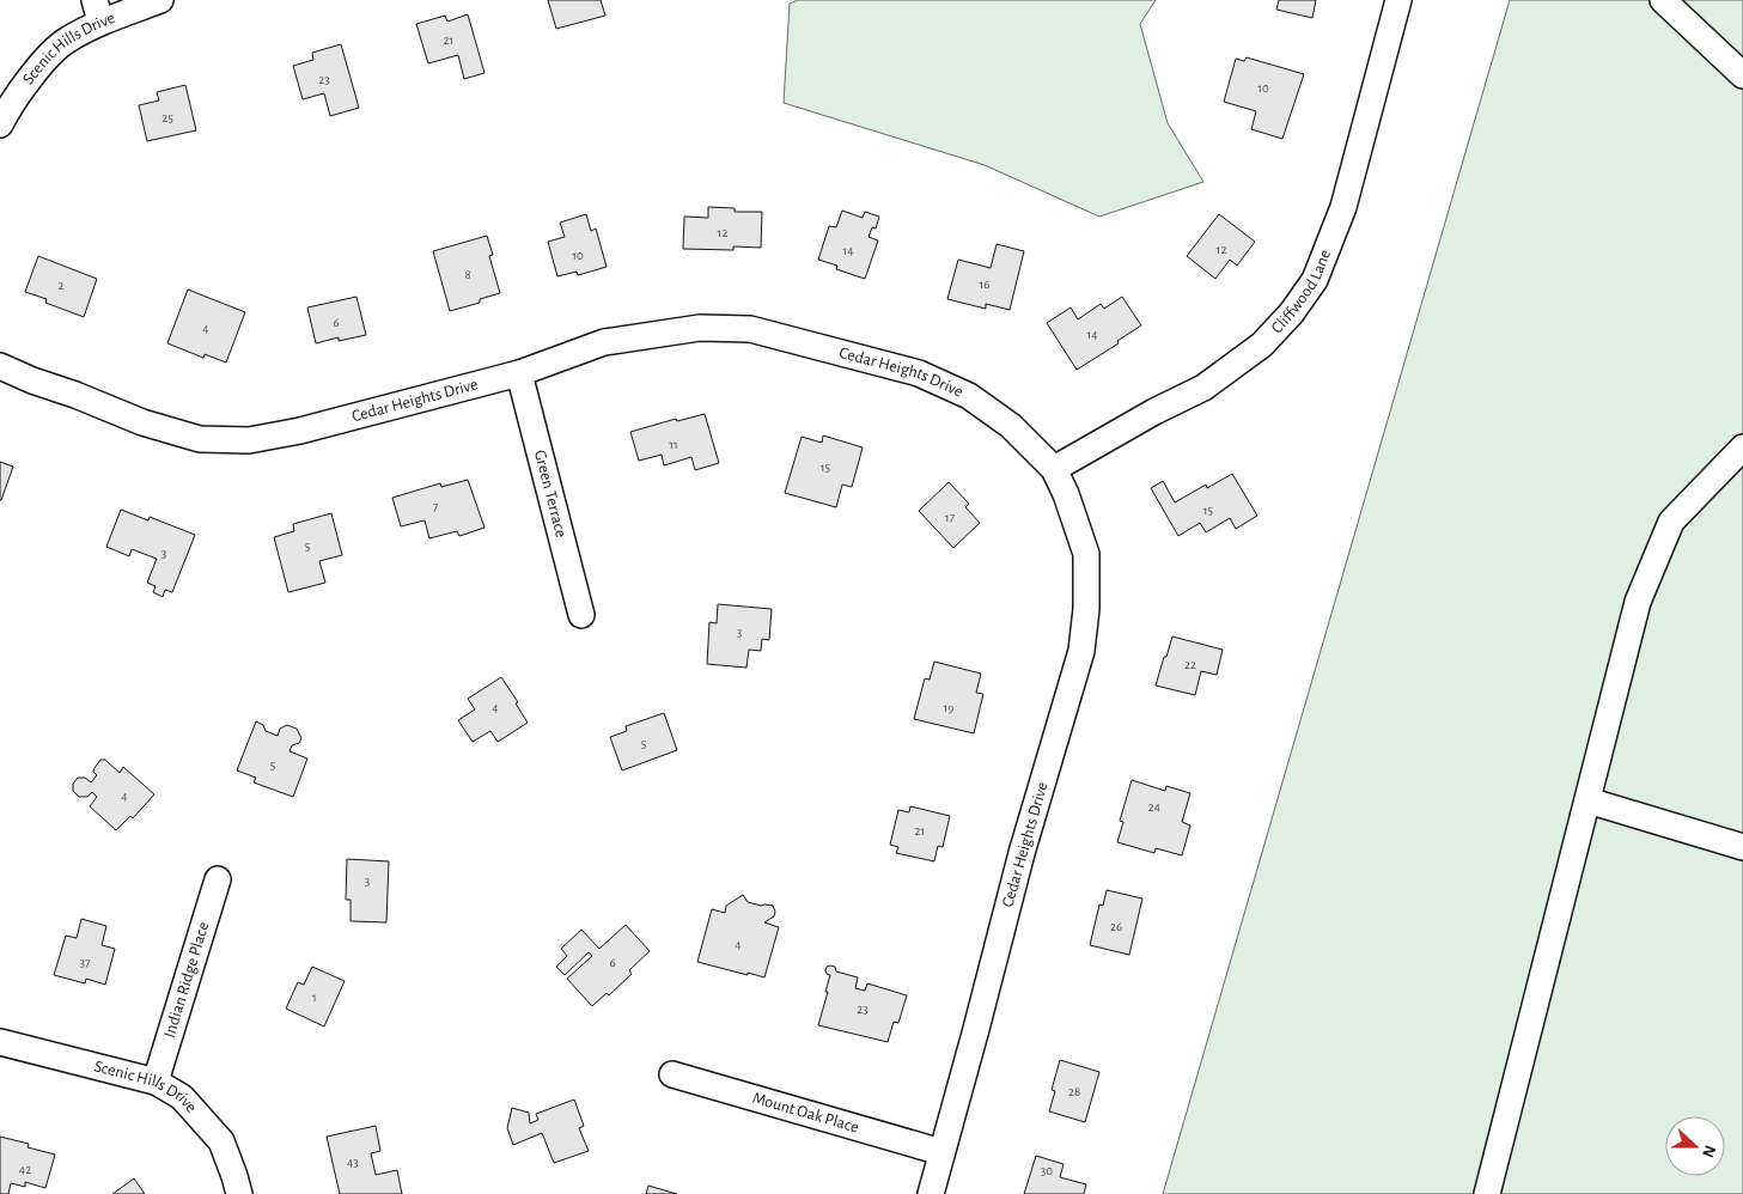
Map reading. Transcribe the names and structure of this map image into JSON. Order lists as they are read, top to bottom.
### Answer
{
  "streets": {
    "street": [
      "Scenic Hills Drive",
      "Cliffwood Lane",
      "Cedar Heights Drive",
      "Green Terrace",
      "Indian Ridge Place",
      "Mount Oak Place"
    ]
  },
  "crossings": [
    ["Scenic Hills Drive", "Indian Ridge Place"],
    ["Cliffwood Lane", "Cedar Heights Drive"],
    ["Cedar Heights Drive", "Green Terrace"],
    ["Cedar Heights Drive", "Mount Oak Place"]
  ],
  "house_numbers": [
    "21",
    "23",
    "10",
    "25",
    "12",
    "12",
    "14",
    "10",
    "8",
    "16",
    "2",
    "6",
    "4",
    "14",
    "11",
    "15",
    "7",
    "15",
    "17",
    "5",
    "3",
    "3",
    "22",
    "4",
    "19",
    "5",
    "5",
    "4",
    "24",
    "21",
    "3",
    "26",
    "4",
    "37",
    "6",
    "1",
    "23",
    "28",
    "43",
    "42",
    "30"
  ],
  "north": "right"
}
